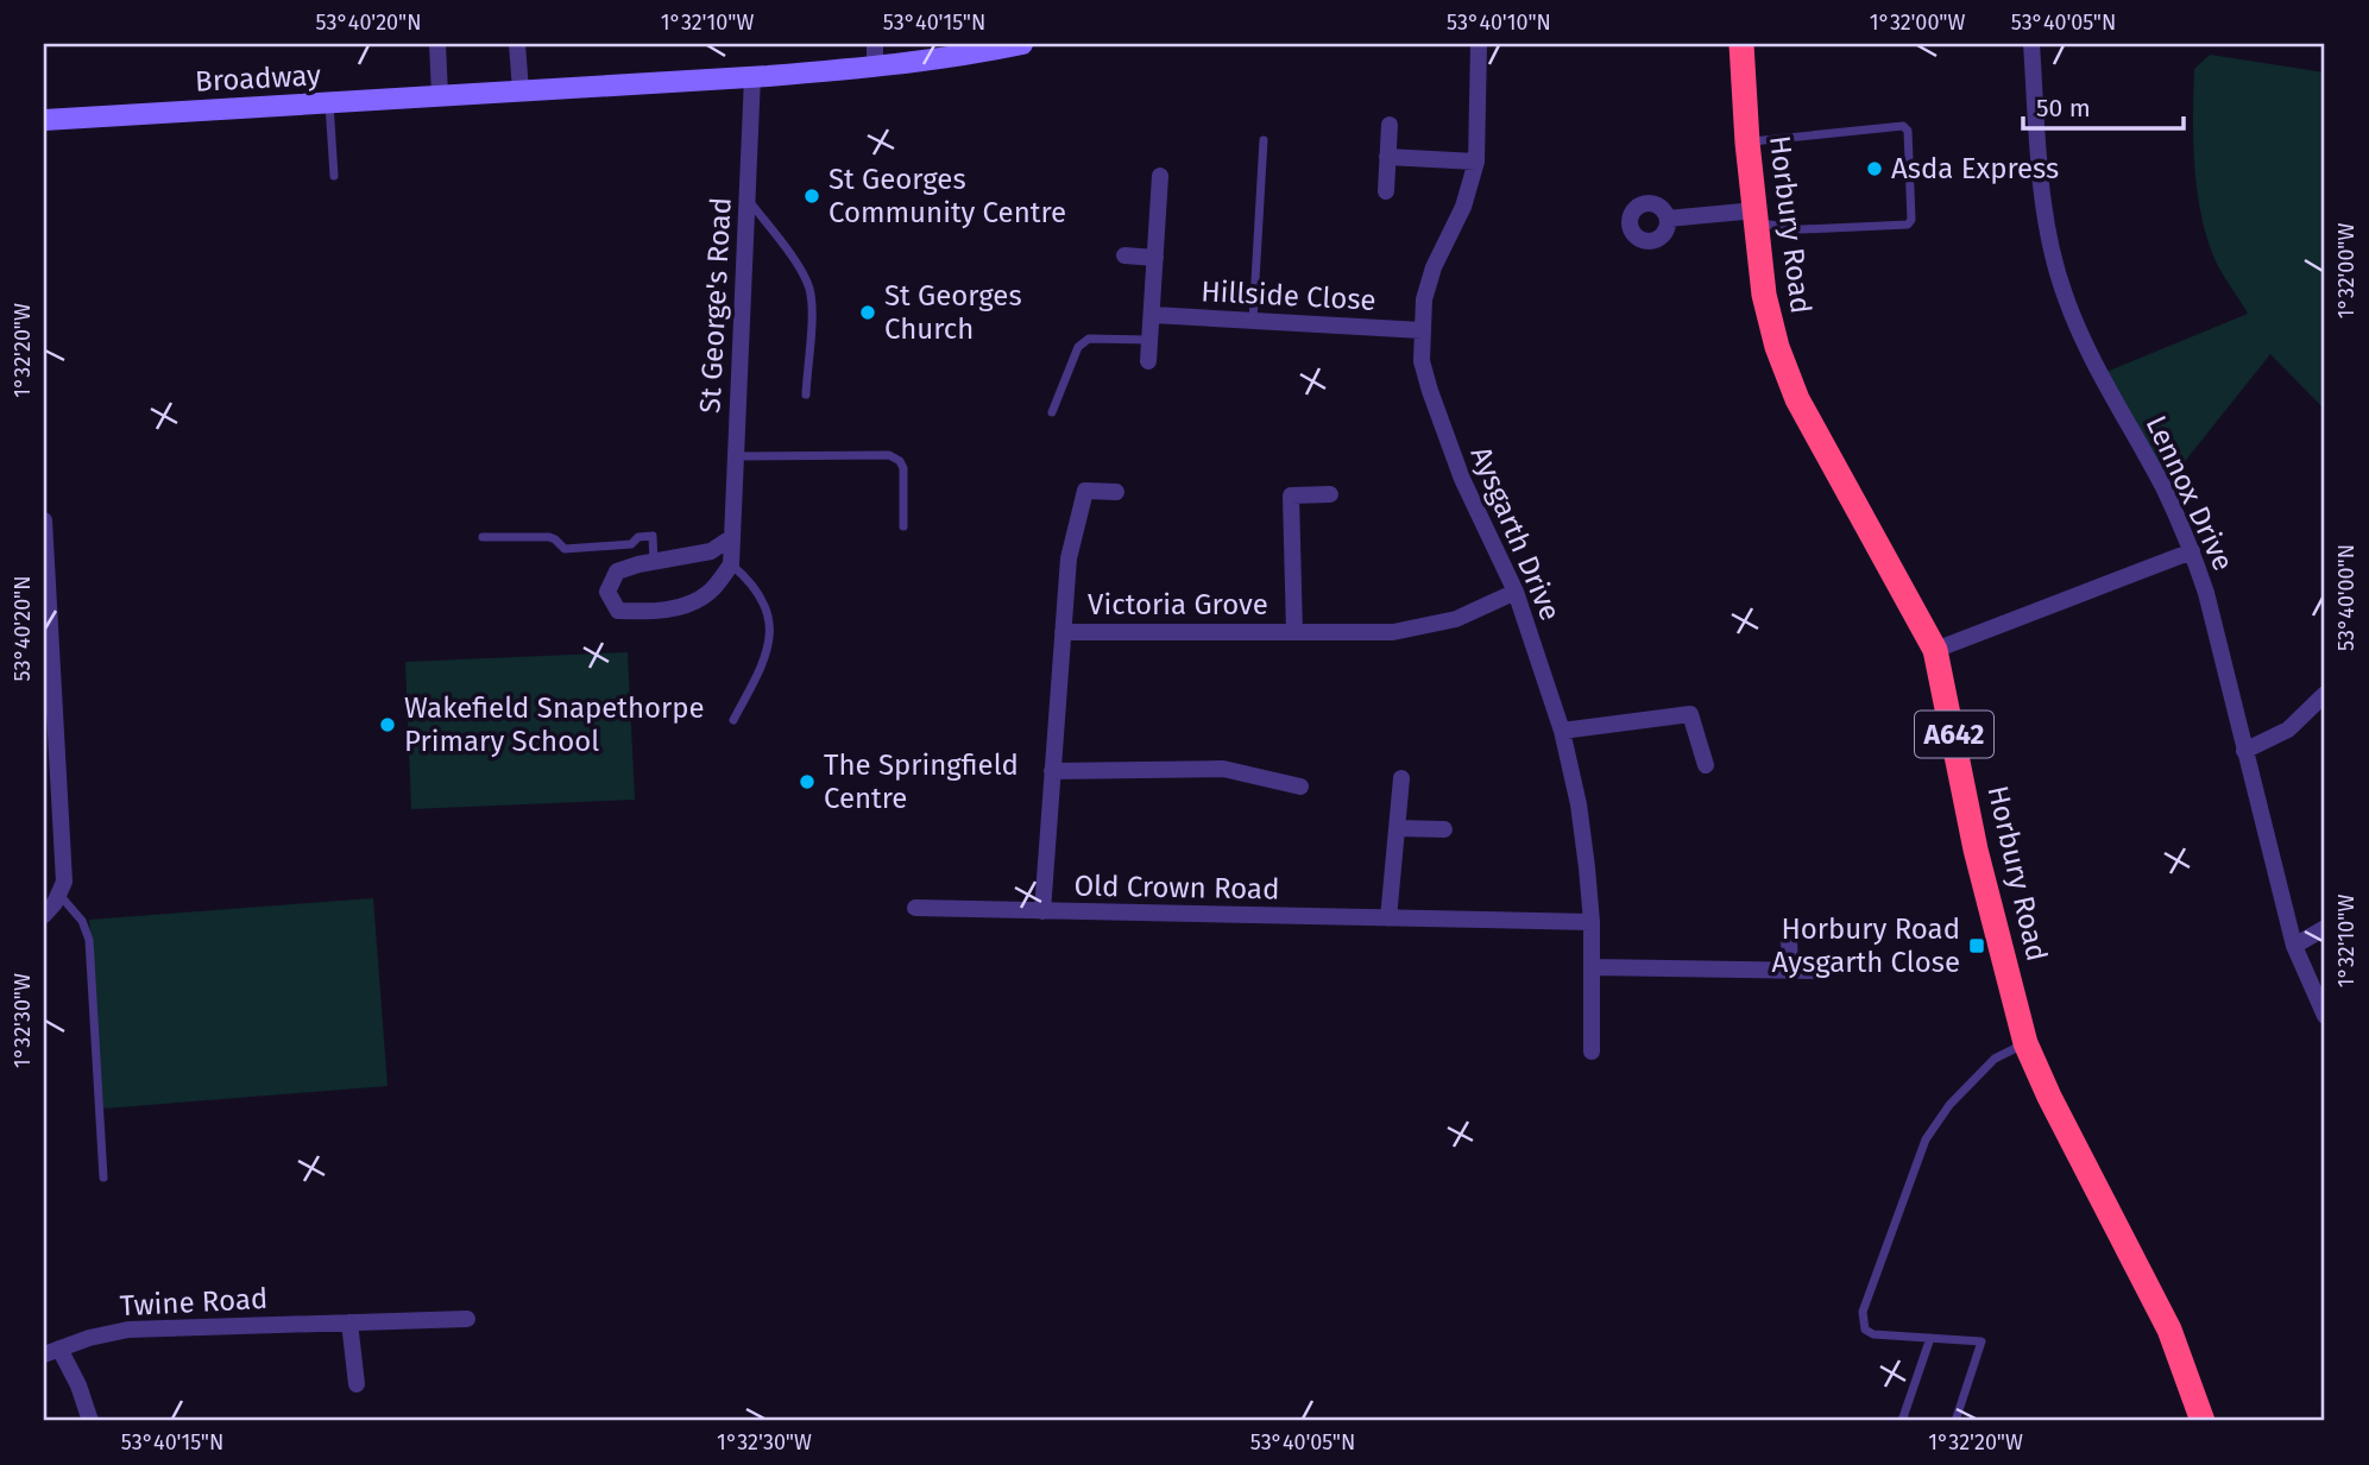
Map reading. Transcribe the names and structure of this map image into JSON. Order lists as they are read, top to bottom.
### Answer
{
  "streets": {
    "highway": ["Horbury Road", "A642"],
    "street": [
      "Broadway",
      "Hillside Close",
      "St George's Road",
      "Lennox Drive",
      "Aysgarth Drive",
      "Victoria Grove",
      "Old Crown Road",
      "Twine Road"
    ]
  },
  "crossings": [
    ["Broadway", "St George's Road"],
    ["Hillside Close", "Aysgarth Drive"],
    ["Aysgarth Drive", "Victoria Grove"],
    ["Aysgarth Drive", "Old Crown Road"],
    ["Victoria Grove", "Old Crown Road"]
  ],
  "places": {
    "other": [
      "Asda Express",
      "St Georges Community Centre",
      "St Georges Church",
      "Wakefield Snapethorpe Primary School",
      "The Springfield Centre"
    ],
    "transit": ["Horbury Road Aysgarth Close"]
  },
  "scale_bar": "50 m",
  "coordinates": [
    "53°40'20\"N",
    "1°32'10\"W",
    "53°40'15\"N",
    "53°40'10\"N",
    "1°32'00\"W",
    "53°40'05\"N",
    "1°32'20\"W",
    "53°40'00\"N",
    "1°32'30\"W"
  ]
}
